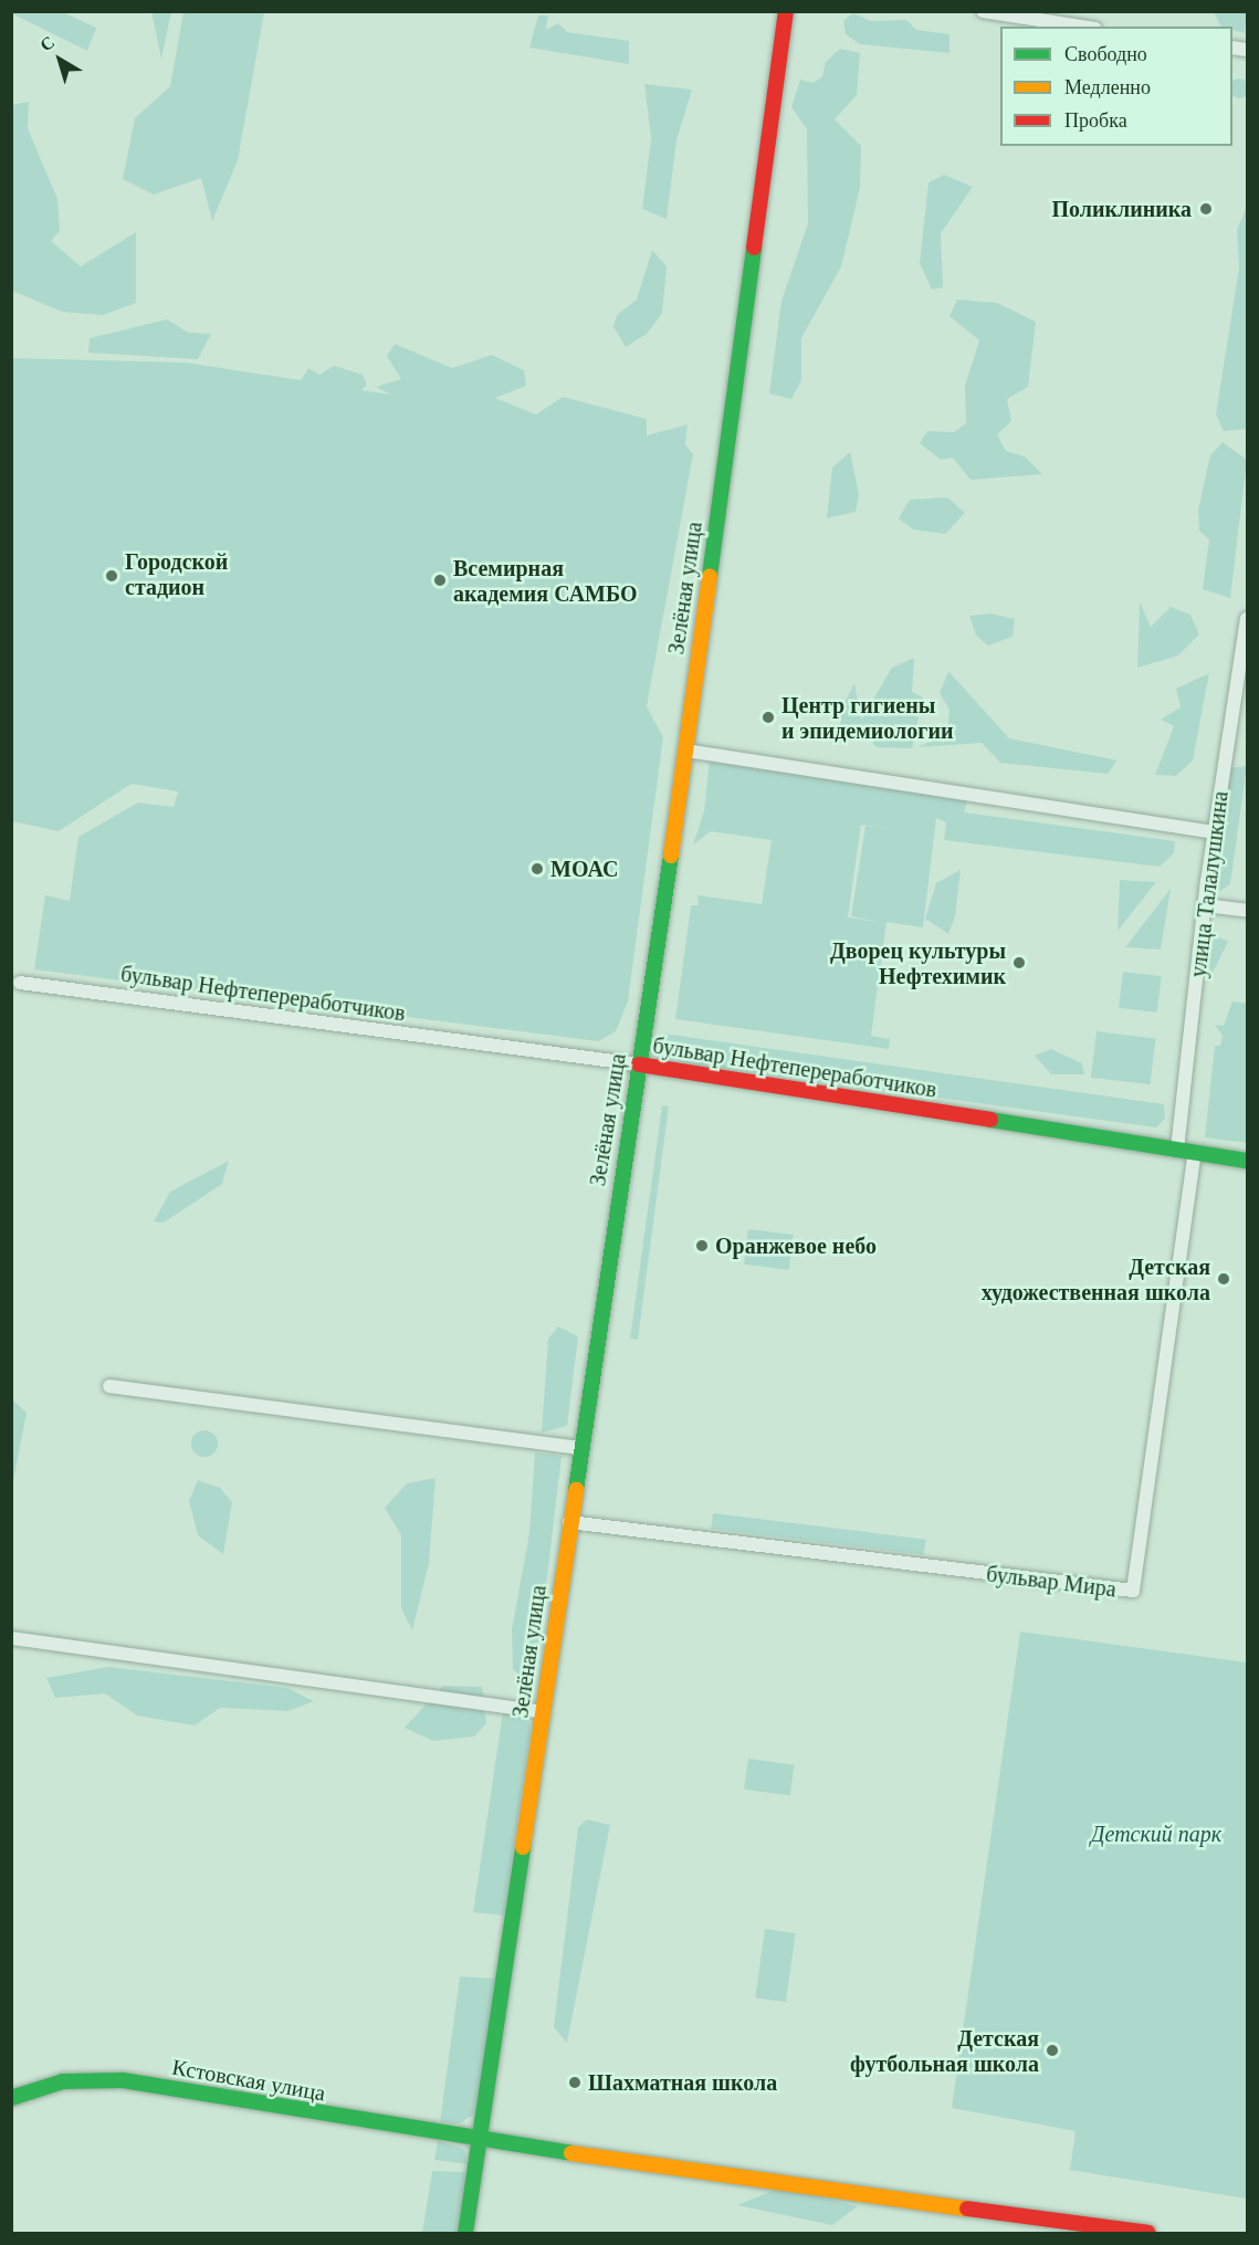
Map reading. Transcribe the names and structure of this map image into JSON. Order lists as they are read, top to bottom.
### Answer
{
  "streets": {
    "main road": ["Зелёная улица", "бульвар Нефтепереработчиков", "Кстовская улица"],
    "street": ["улица Талалушкина", "бульвар Мира"]
  },
  "crossings": [
    ["Зелёная улица", "бульвар Нефтепереработчиков"],
    ["Зелёная улица", "бульвар Мира"],
    ["Зелёная улица", "Кстовская улица"],
    ["улица Талалушкина", "бульвар Нефтепереработчиков"],
    ["бульвар Нефтепереработчиков", "бульвар Мира"]
  ],
  "parks": ["Детский парк"],
  "places": [
    "Поликлиника",
    "Городской стадион",
    "Всемирная академия САМБО",
    "Центр гигиены и эпидемиологии",
    "МОАС",
    "Дворец культуры Нефтехимик",
    "Оранжевое небо",
    "Детская художественная школа",
    "Детская футбольная школа",
    "Шахматная школа"
  ],
  "legend": ["Свободно", "Медленно", "Пробка"],
  "north": "top left"
}
